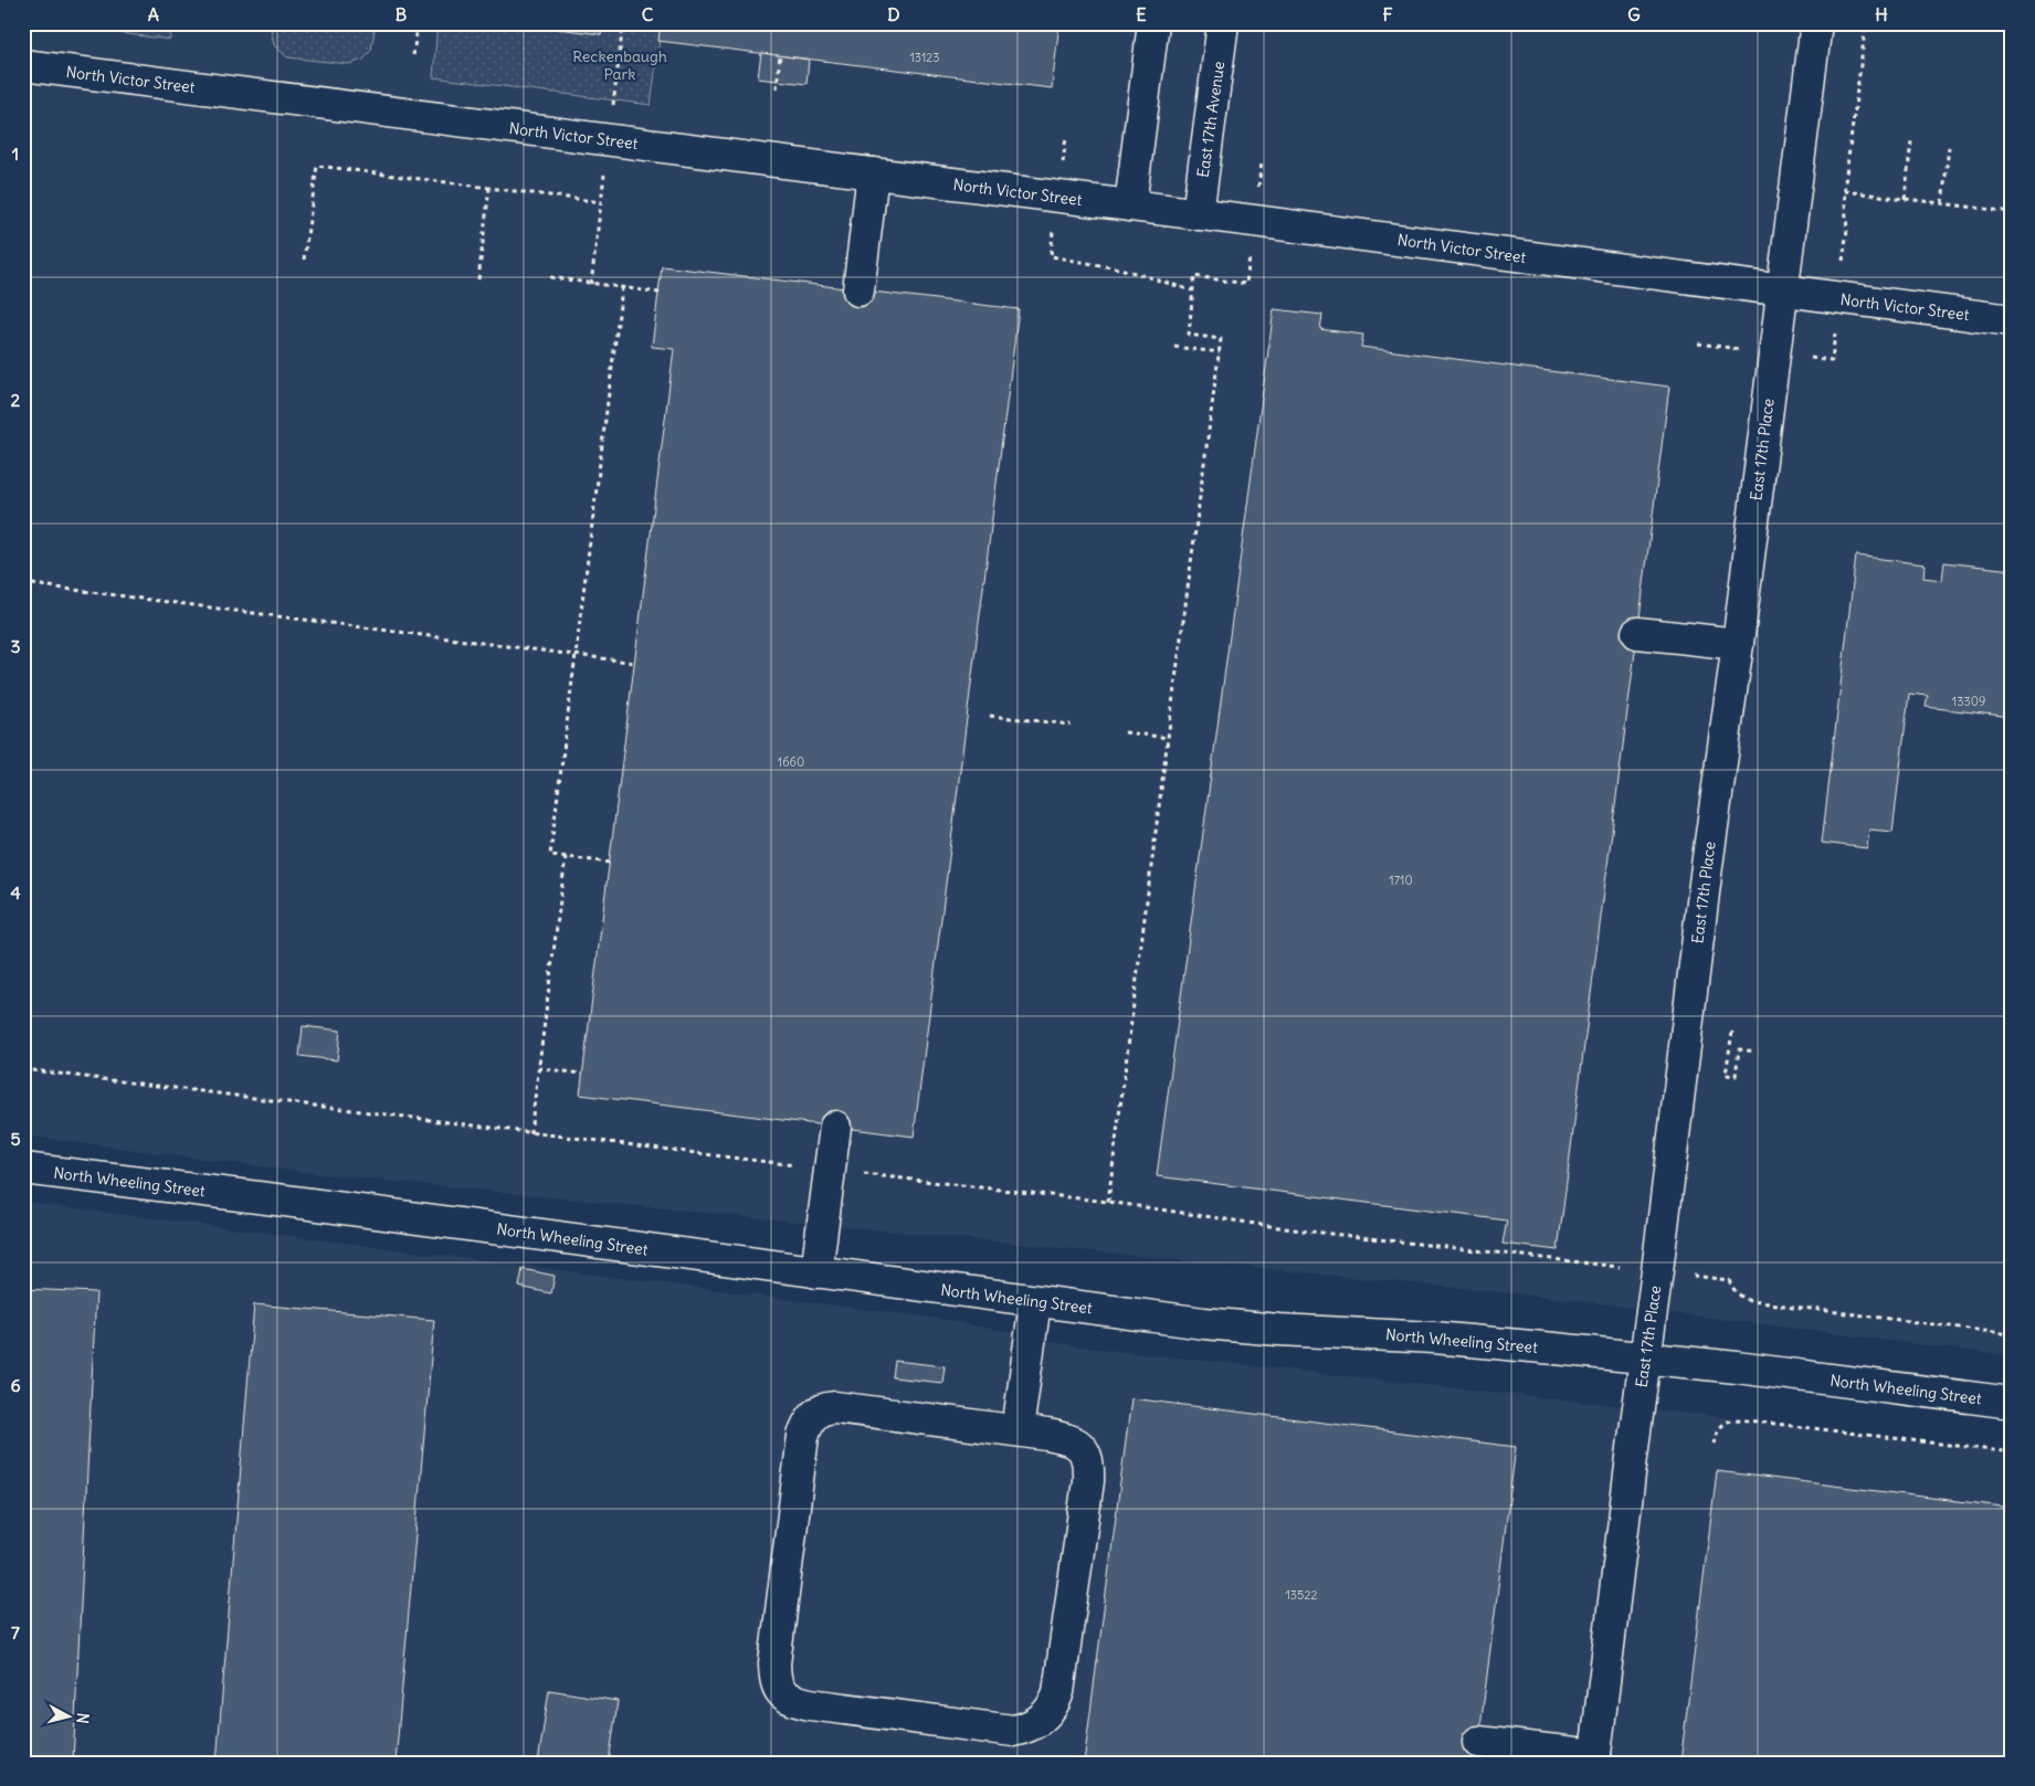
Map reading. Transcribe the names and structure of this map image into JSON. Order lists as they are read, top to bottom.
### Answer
{
  "streets": {
    "street": [
      "North Victor Street",
      "East 17th Avenue",
      "East 17th Place",
      "North Wheeling Street"
    ]
  },
  "crossings": [
    ["North Victor Street", "East 17th Avenue"],
    ["North Victor Street", "East 17th Place"],
    ["East 17th Place", "North Wheeling Street"]
  ],
  "parks": ["Reckenbaugh Park"],
  "house_numbers": [
    "13123",
    "13309",
    "1660",
    "1710",
    "13522"
  ],
  "north": "right",
  "grid": {
    "columns": [
      "A",
      "B",
      "C",
      "D",
      "E",
      "F",
      "G",
      "H"
    ],
    "rows": [
      "1",
      "2",
      "3",
      "4",
      "5",
      "6",
      "7"
    ]
  }
}
